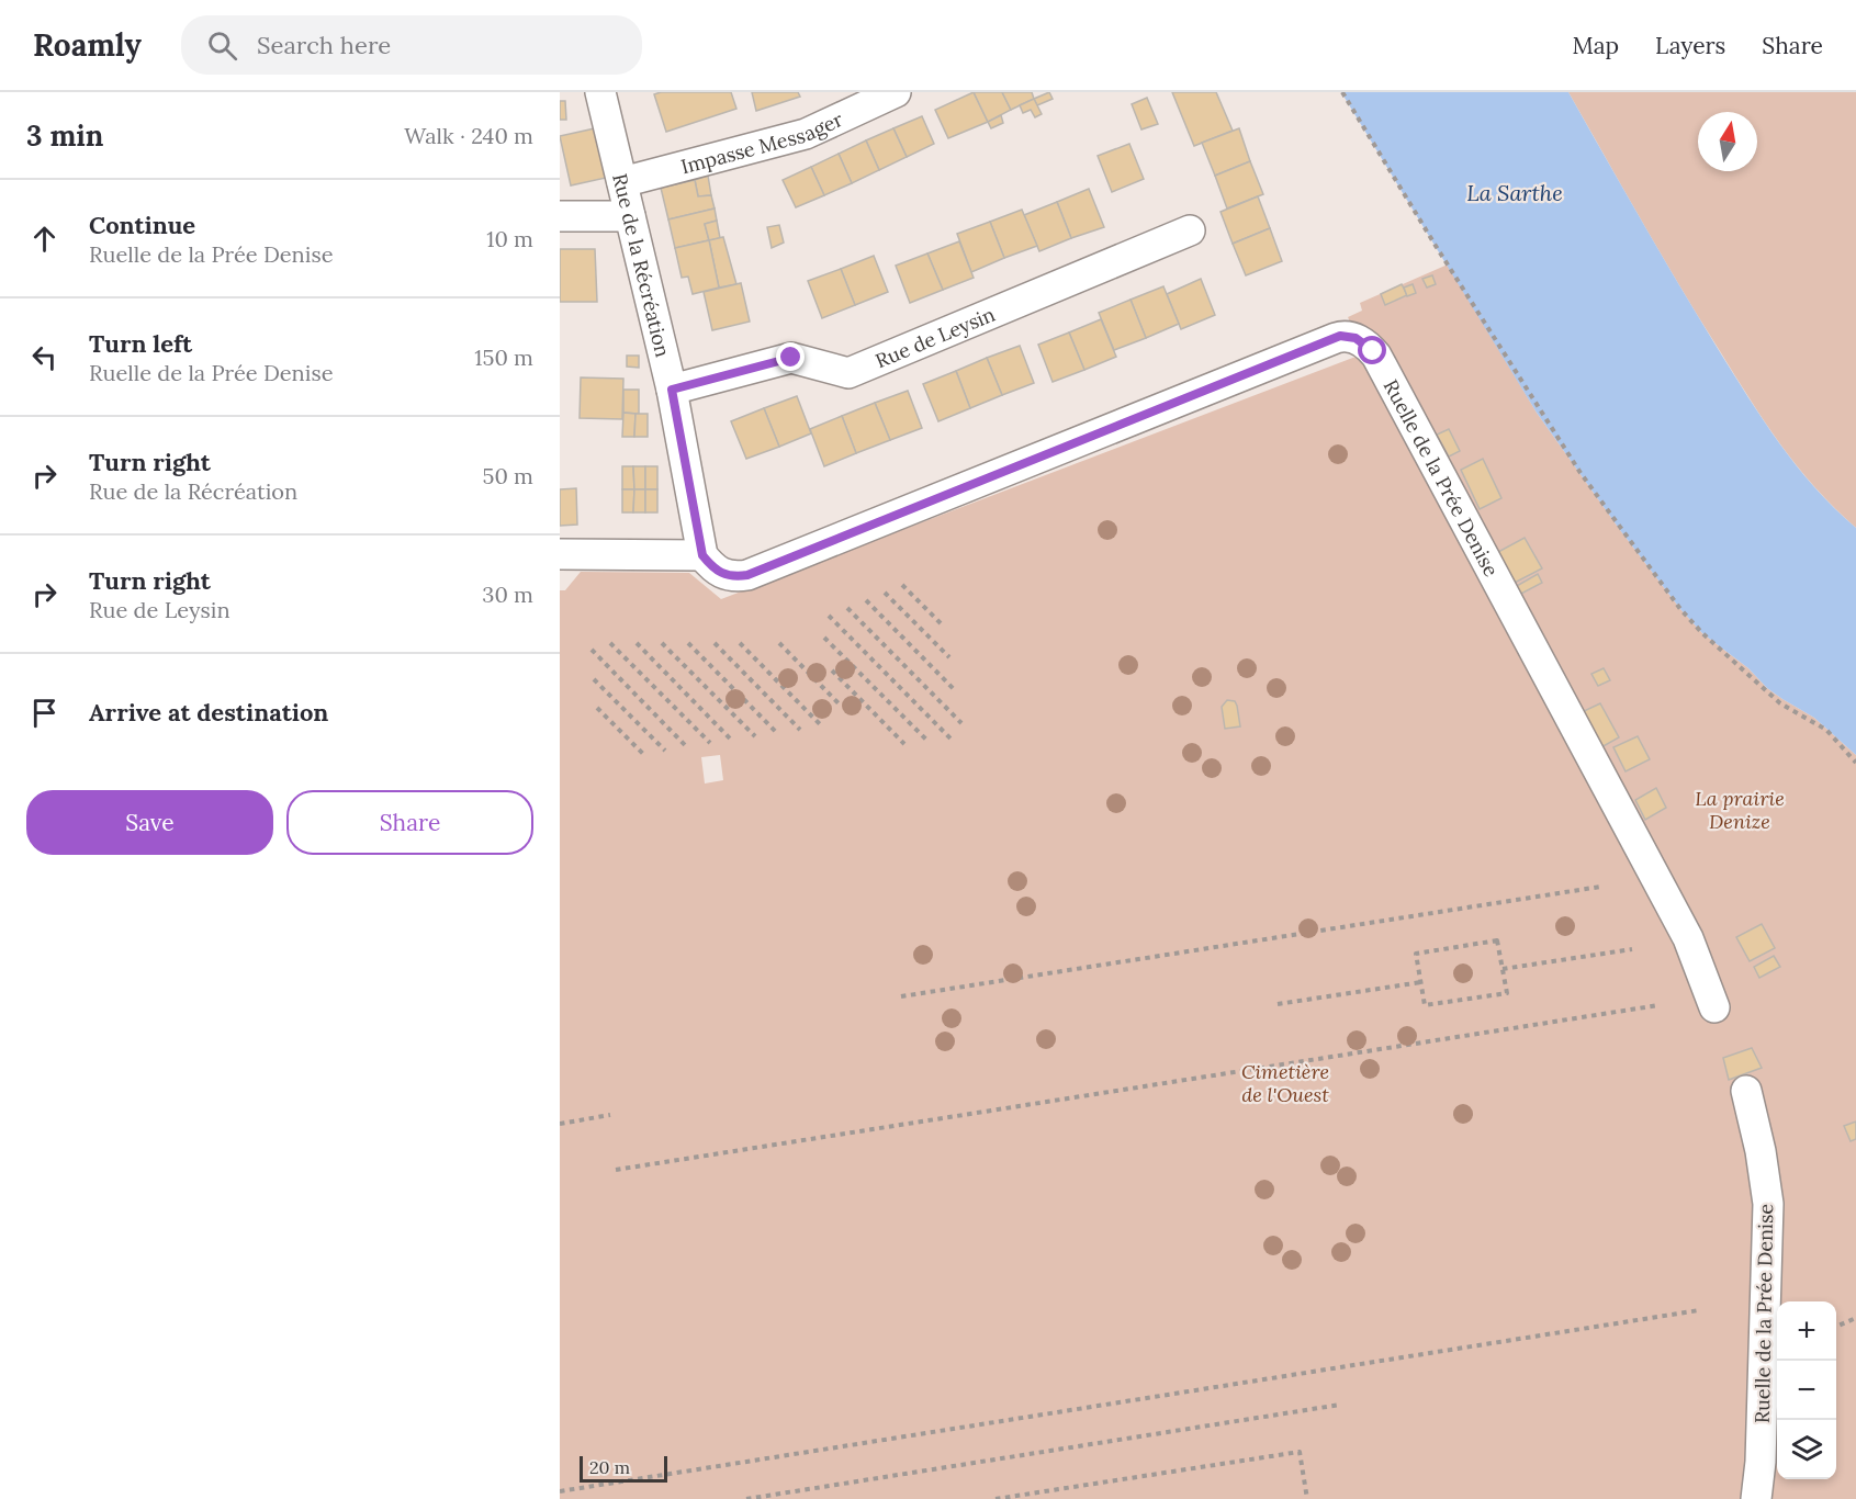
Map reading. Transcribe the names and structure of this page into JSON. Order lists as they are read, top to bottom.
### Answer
{
  "streets": {
    "street": [
      "Impasse Messager",
      "Rue de la Récréation",
      "Rue de Leysin",
      "Ruelle de la Prée Denise"
    ]
  },
  "crossings": [
    ["Impasse Messager", "Rue de la Récréation"],
    ["Rue de la Récréation", "Rue de Leysin"],
    ["Rue de la Récréation", "Ruelle de la Prée Denise"]
  ],
  "water": ["La Sarthe"],
  "parks": ["La prairie Denize", "Cimetière de l'Ouest"],
  "scale_bar": "20 m",
  "north": "top",
  "page": {
    "header": "Roamly",
    "search": "Search here",
    "nav": ["Map", "Layers", "Share"],
    "heading": ["3 min", "Walk · 240 m"],
    "list": [
      ["Continue", "Ruelle de la Prée Denise", "10 m"],
      ["Turn left", "Ruelle de la Prée Denise", "150 m"],
      ["Turn right", "Rue de la Récréation", "50 m"],
      ["Turn right", "Rue de Leysin", "30 m"],
      "Arrive at destination"
    ],
    "buttons": ["Save", "Share"],
    "map_buttons": ["+", "−"],
    "scale": "20 m"
  }
}
